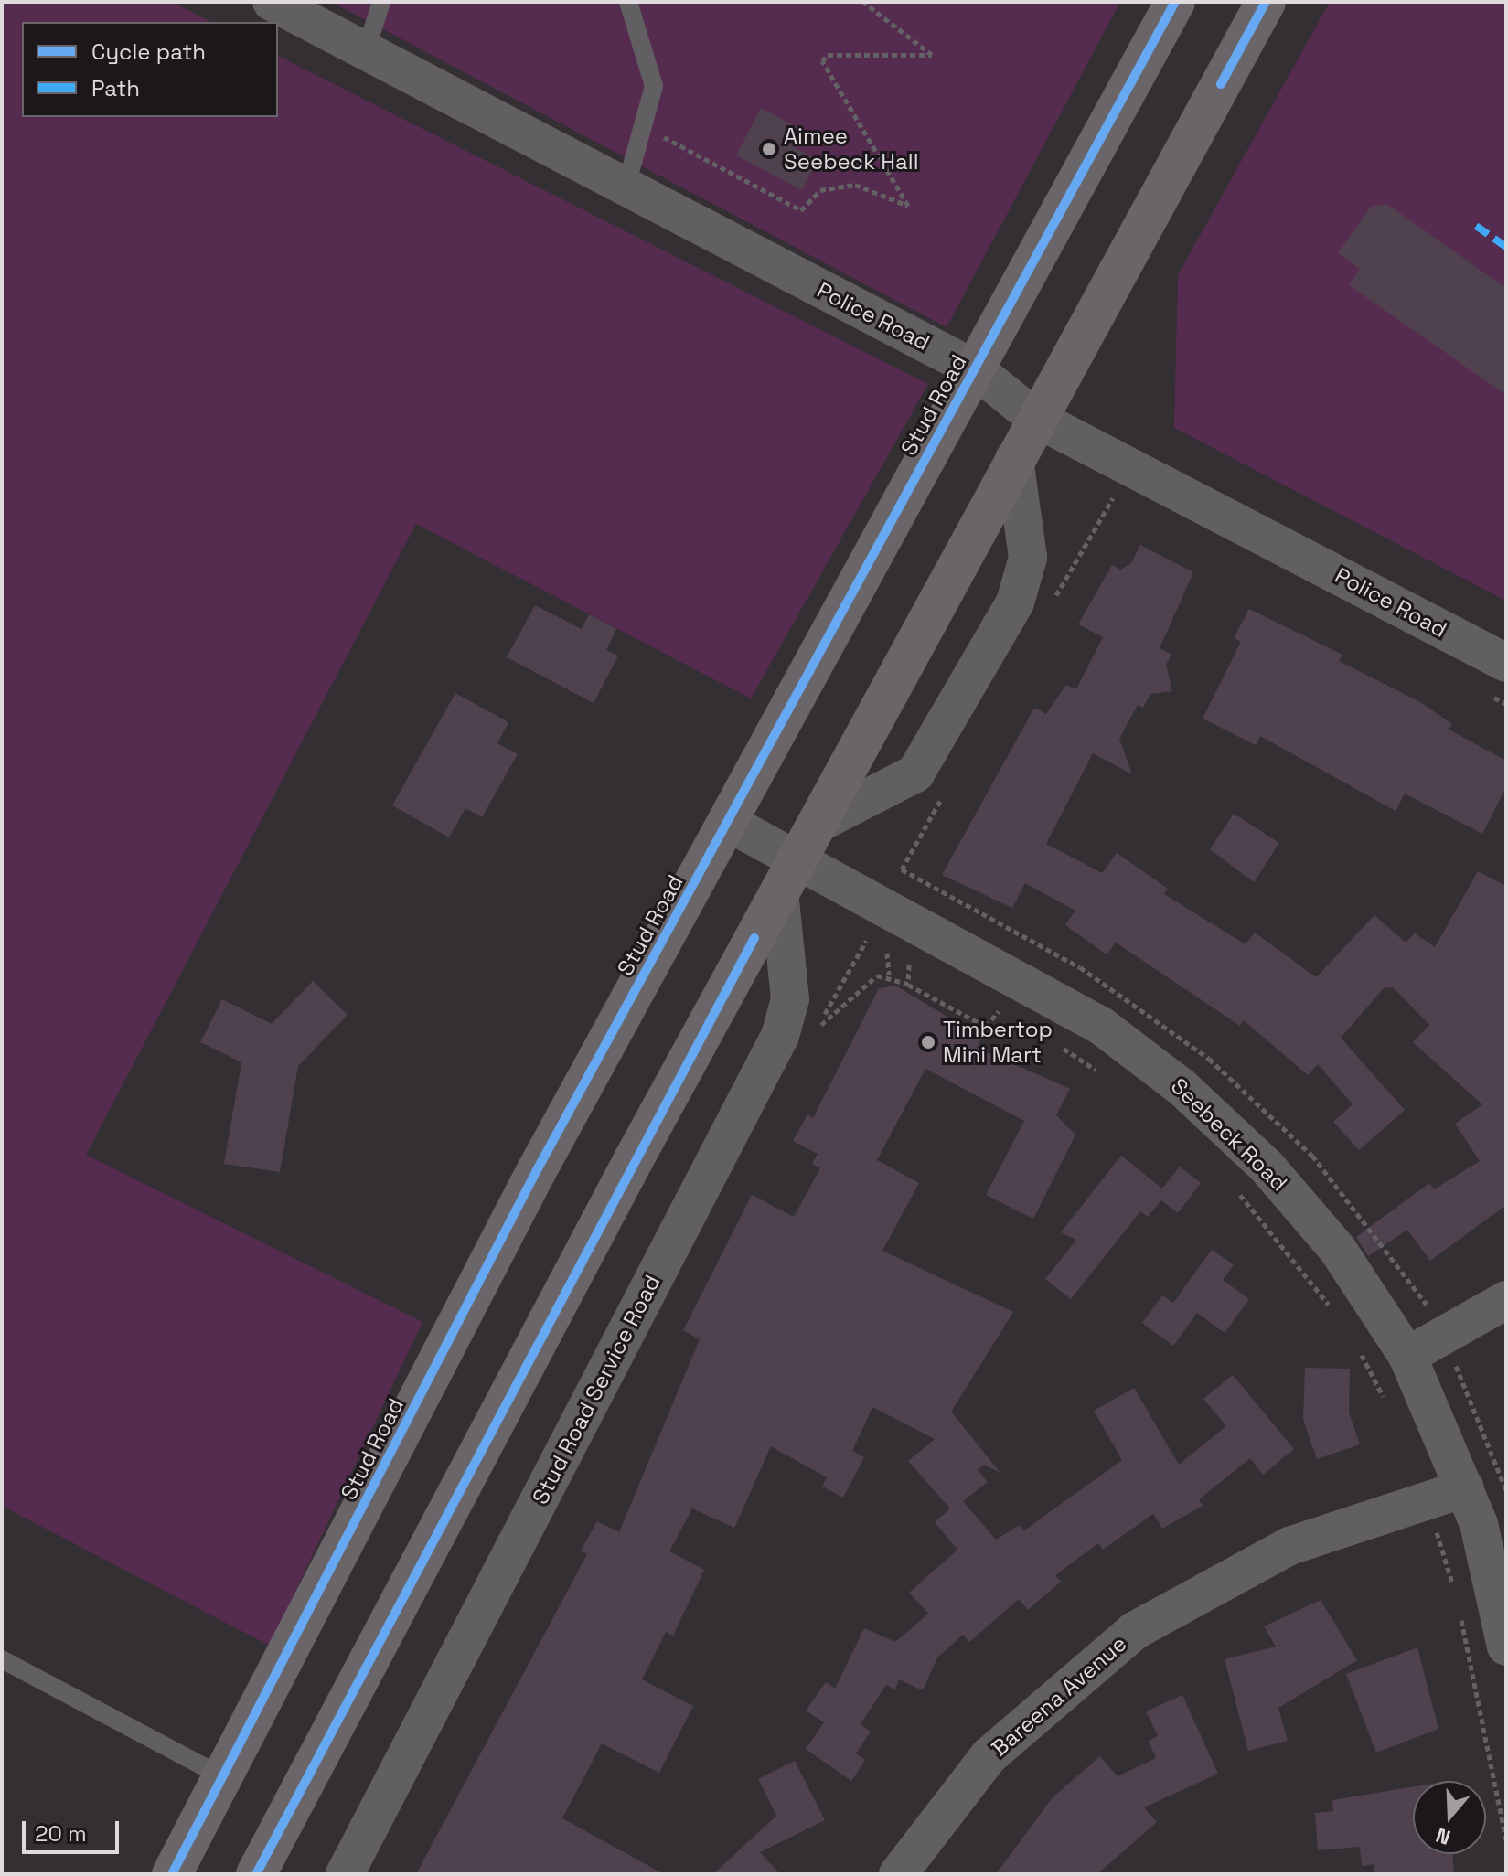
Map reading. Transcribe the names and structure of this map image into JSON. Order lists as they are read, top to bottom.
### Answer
{
  "streets": {
    "highway": ["Stud Road"],
    "street": [
      "Police Road",
      "Seebeck Road",
      "Stud Road Service Road",
      "Bareena Avenue"
    ]
  },
  "crossings": [
    ["Police Road", "Stud Road"],
    ["Stud Road", "Seebeck Road"],
    ["Seebeck Road", "Stud Road Service Road"],
    ["Seebeck Road", "Bareena Avenue"]
  ],
  "places": ["Aimee Seebeck Hall", "Timbertop Mini Mart"],
  "legend": ["Cycle path", "Path"],
  "scale_bar": "20 m",
  "north": "bottom"
}
